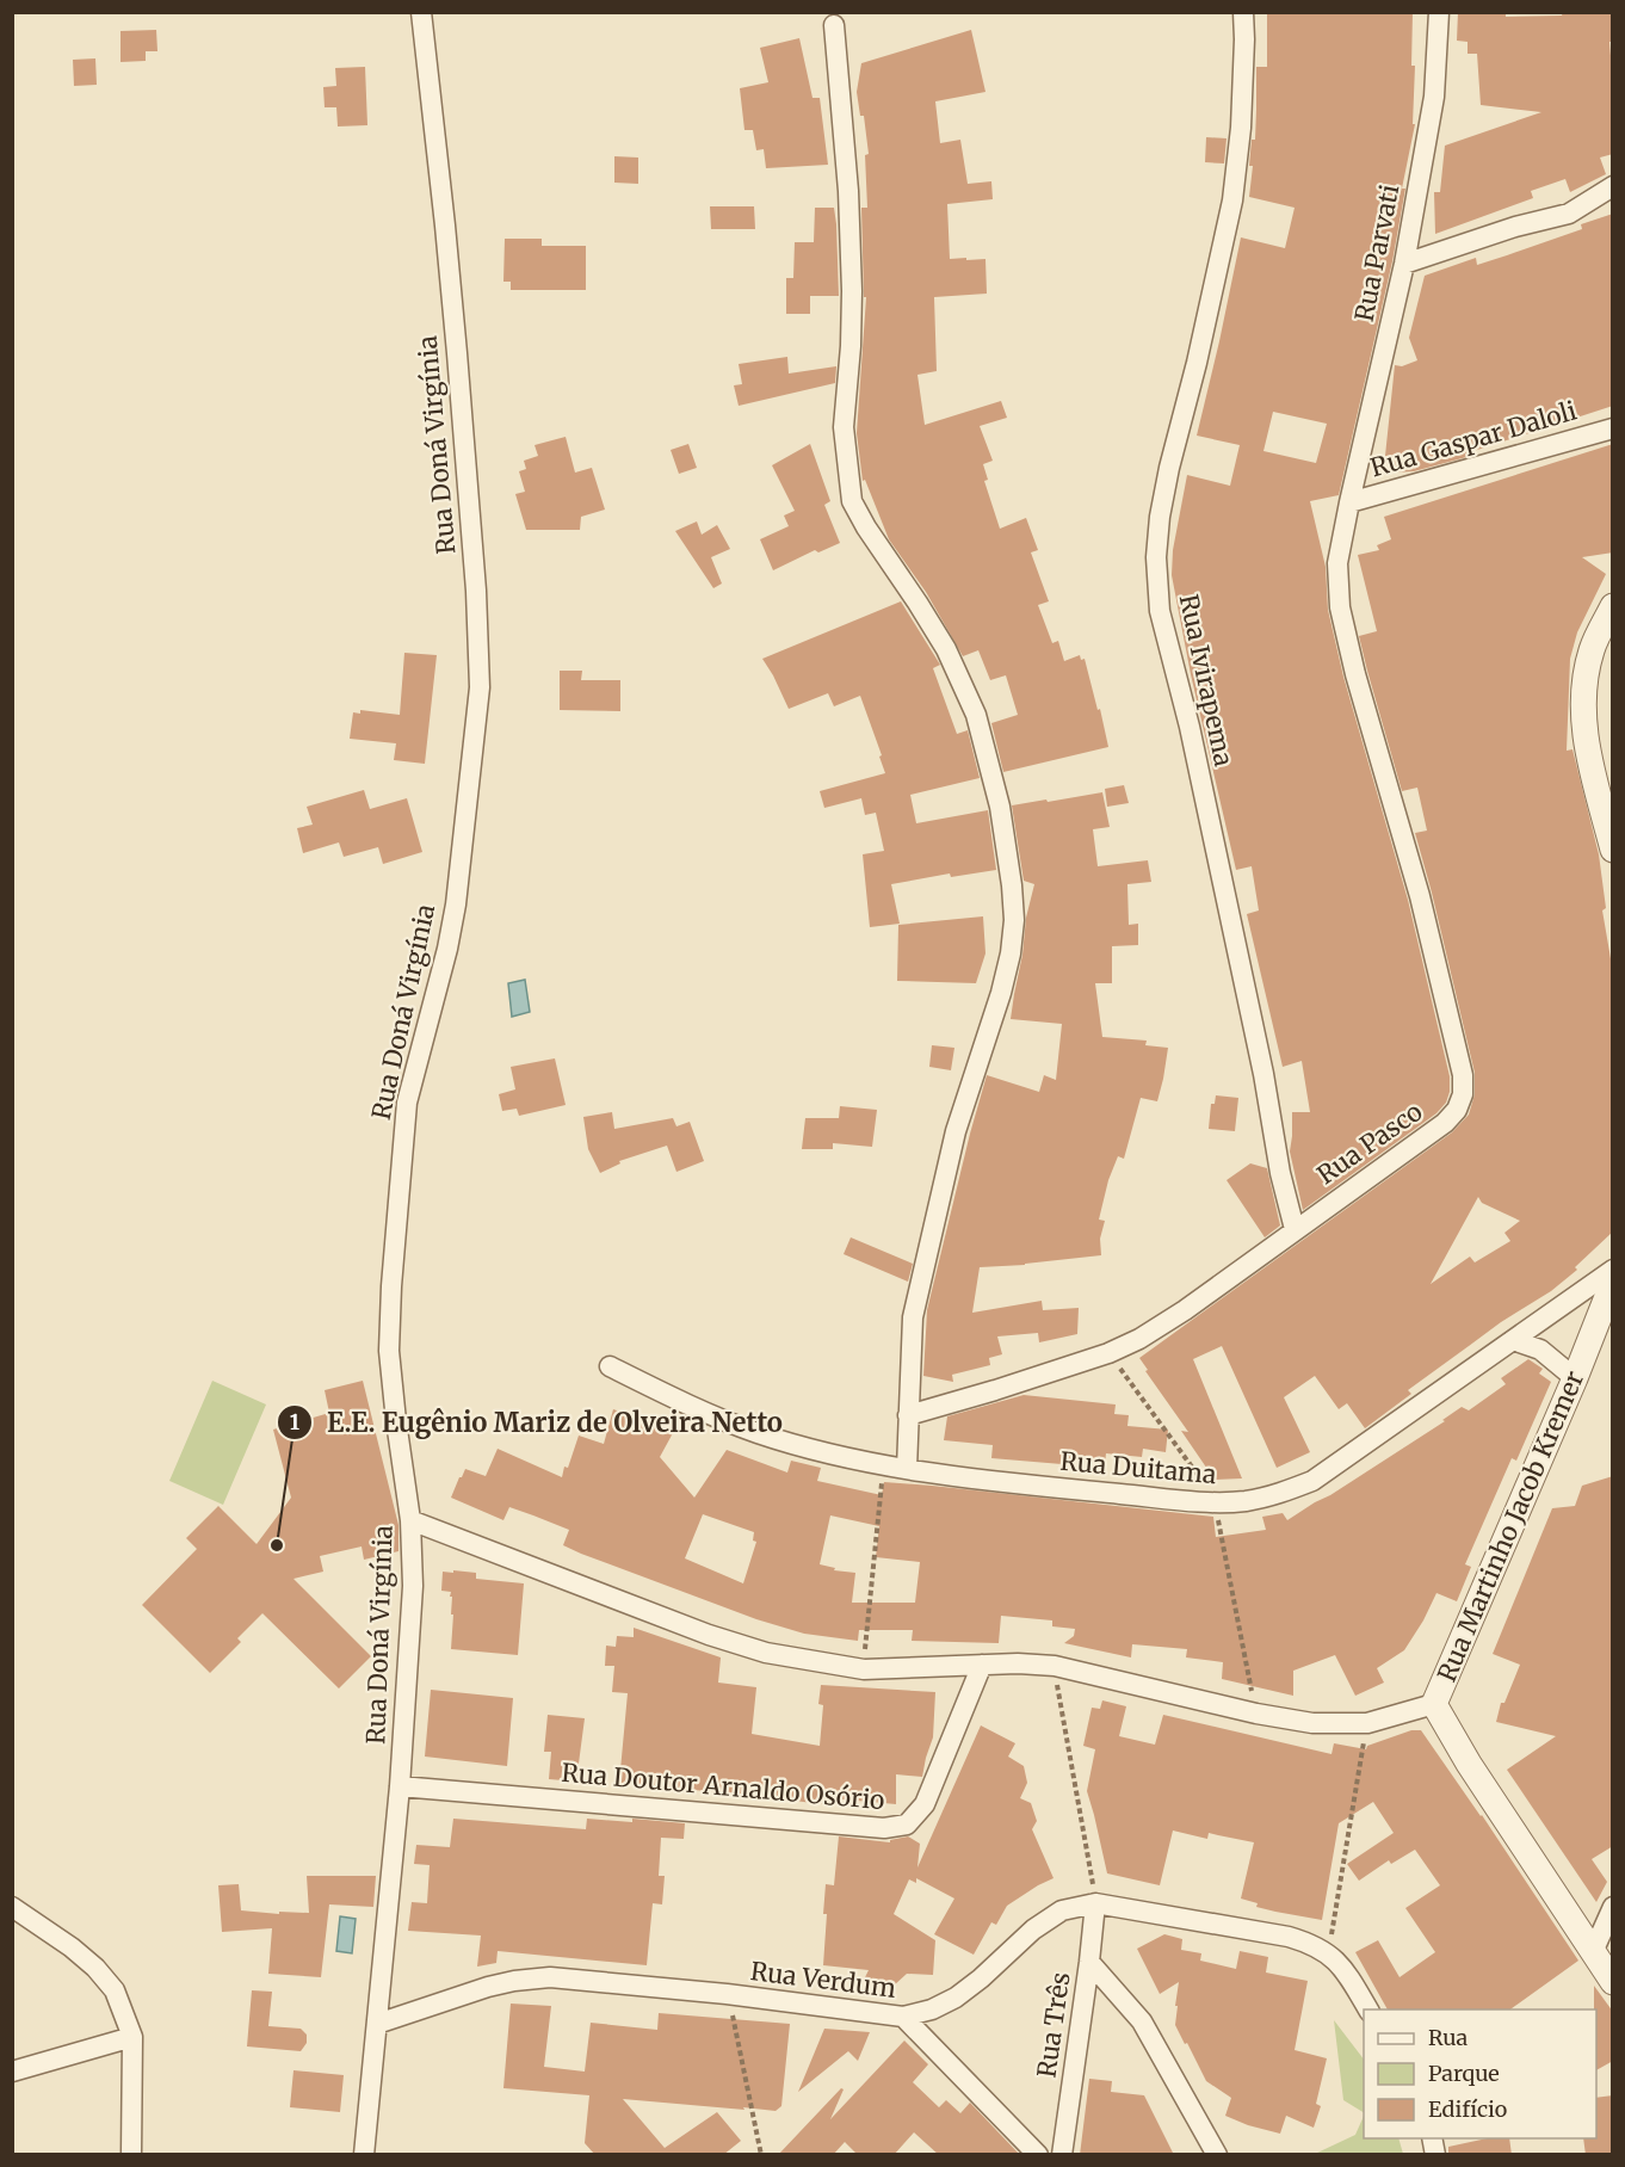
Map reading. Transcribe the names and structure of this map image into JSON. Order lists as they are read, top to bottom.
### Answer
{
  "streets": {
    "street": [
      "Rua Parvati",
      "Rua Gaspar Daloli",
      "Rua Doná Virgínia",
      "Rua Ivirapema",
      "Rua Pasco",
      "Rua Duitama",
      "Rua Martinho Jacob Kremer",
      "Rua Doutor Arnaldo Osório",
      "Rua Verdum",
      "Rua Três"
    ]
  },
  "crossings": [
    ["Rua Parvati", "Rua Gaspar Daloli"],
    ["Rua Parvati", "Rua Pasco"],
    ["Rua Gaspar Daloli", "Rua Pasco"],
    ["Rua Doná Virgínia", "Rua Doutor Arnaldo Osório"],
    ["Rua Doná Virgínia", "Rua Verdum"],
    ["Rua Ivirapema", "Rua Pasco"],
    ["Rua Verdum", "Rua Três"]
  ],
  "places": ["E.E. Eugênio Mariz de Olveira Netto"],
  "legend": ["Rua", "Parque", "Edifício"]
}
